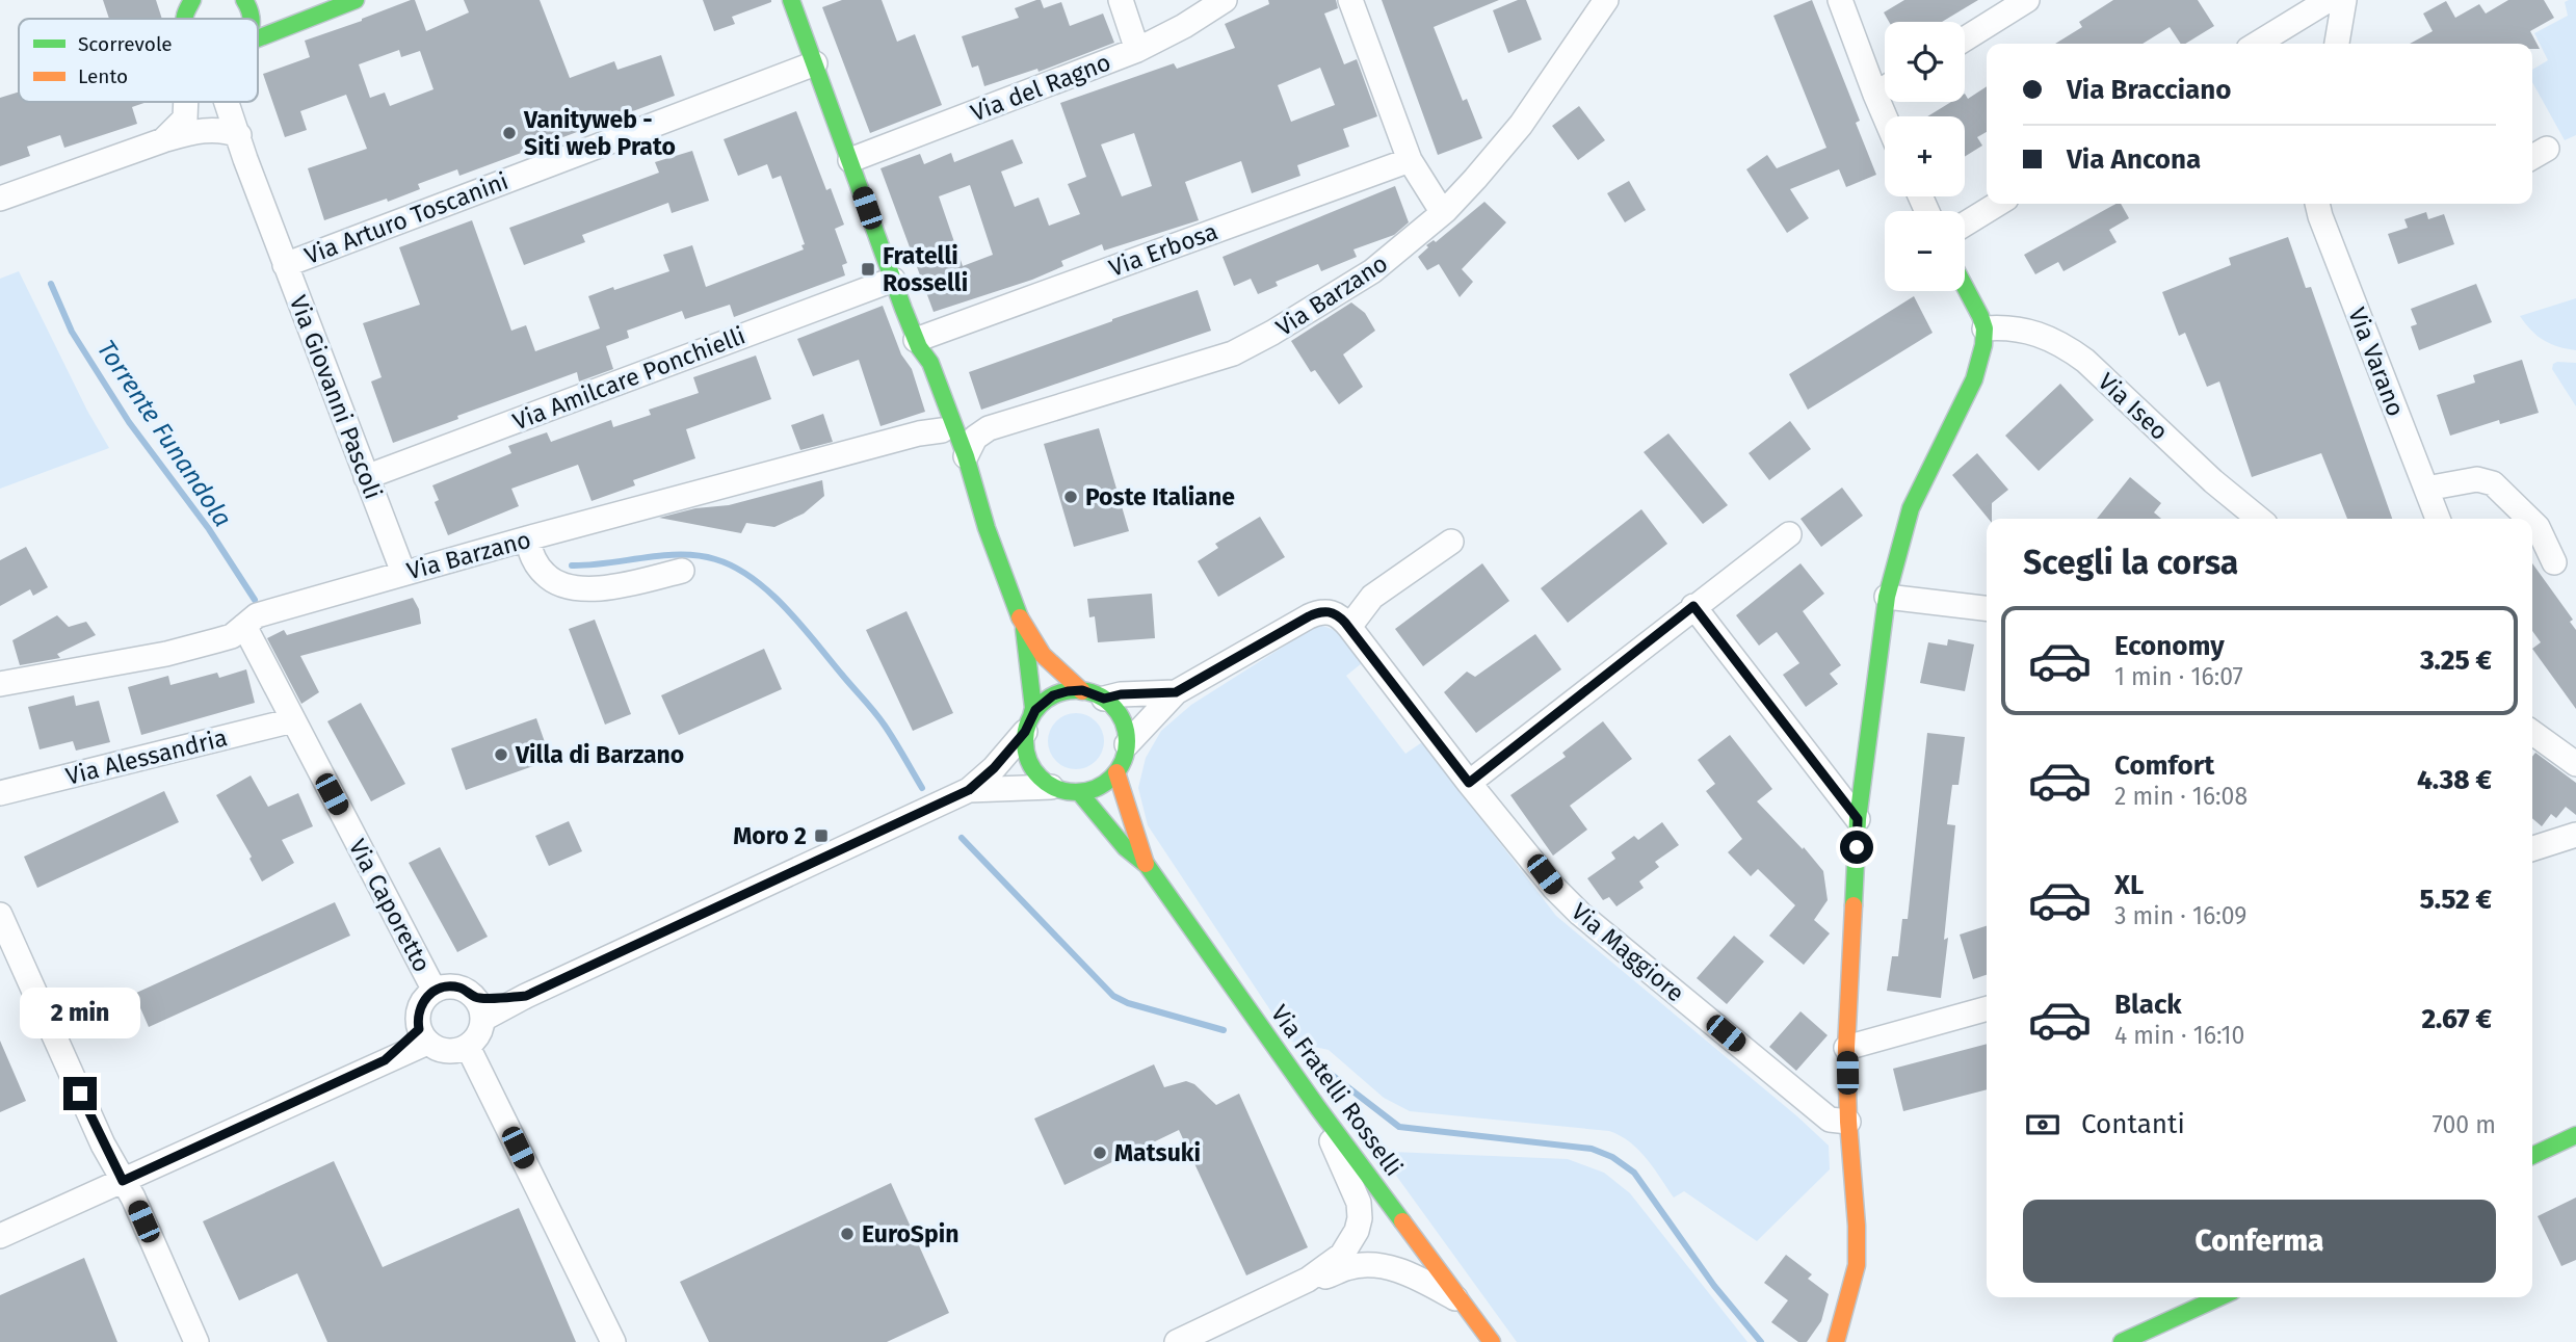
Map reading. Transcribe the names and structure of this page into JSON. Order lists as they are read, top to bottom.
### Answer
{
  "streets": {
    "street": [
      "Via del Ragno",
      "Via Arturo Toscanini",
      "Via Erbosa",
      "Via Barzano",
      "Via Varano",
      "Via Amilcare Ponchielli",
      "Via Giovanni Pascoli",
      "Via Iseo",
      "Via Alessandria",
      "Via Caporetto",
      "Via Maggiore",
      "Via Fratelli Rosselli"
    ]
  },
  "crossings": [
    ["Via Arturo Toscanini", "Via Giovanni Pascoli"],
    ["Via Barzano", "Via Giovanni Pascoli"],
    ["Via Barzano", "Via Caporetto"],
    ["Via Amilcare Ponchielli", "Via Giovanni Pascoli"],
    ["Via Alessandria", "Via Caporetto"]
  ],
  "water": ["Torrente Funandola"],
  "places": {
    "other": [
      "Vanityweb - Siti web Prato",
      "Poste Italiane",
      "Villa di Barzano",
      "Matsuki",
      "EuroSpin"
    ],
    "transit": ["Fratelli Rosselli", "Moro 2"]
  },
  "legend": ["Scorrevole", "Lento"],
  "page": {
    "map_buttons": ["+", "−"],
    "banner": ["Via Bracciano", "Via Ancona"],
    "heading": "Scegli la corsa",
    "list": [
      {
        "name": "Economy",
        "note": "1 min · 16:07",
        "value": "3.25 €"
      },
      {
        "name": "Comfort",
        "note": "2 min · 16:08",
        "value": "4.38 €"
      },
      {
        "name": "XL",
        "note": "3 min · 16:09",
        "value": "5.52 €"
      },
      {
        "name": "Black",
        "note": "4 min · 16:10",
        "value": "2.67 €"
      }
    ],
    "bubble": "2 min",
    "pay": ["Contanti", "700 m"],
    "buttons": "Conferma"
  }
}
